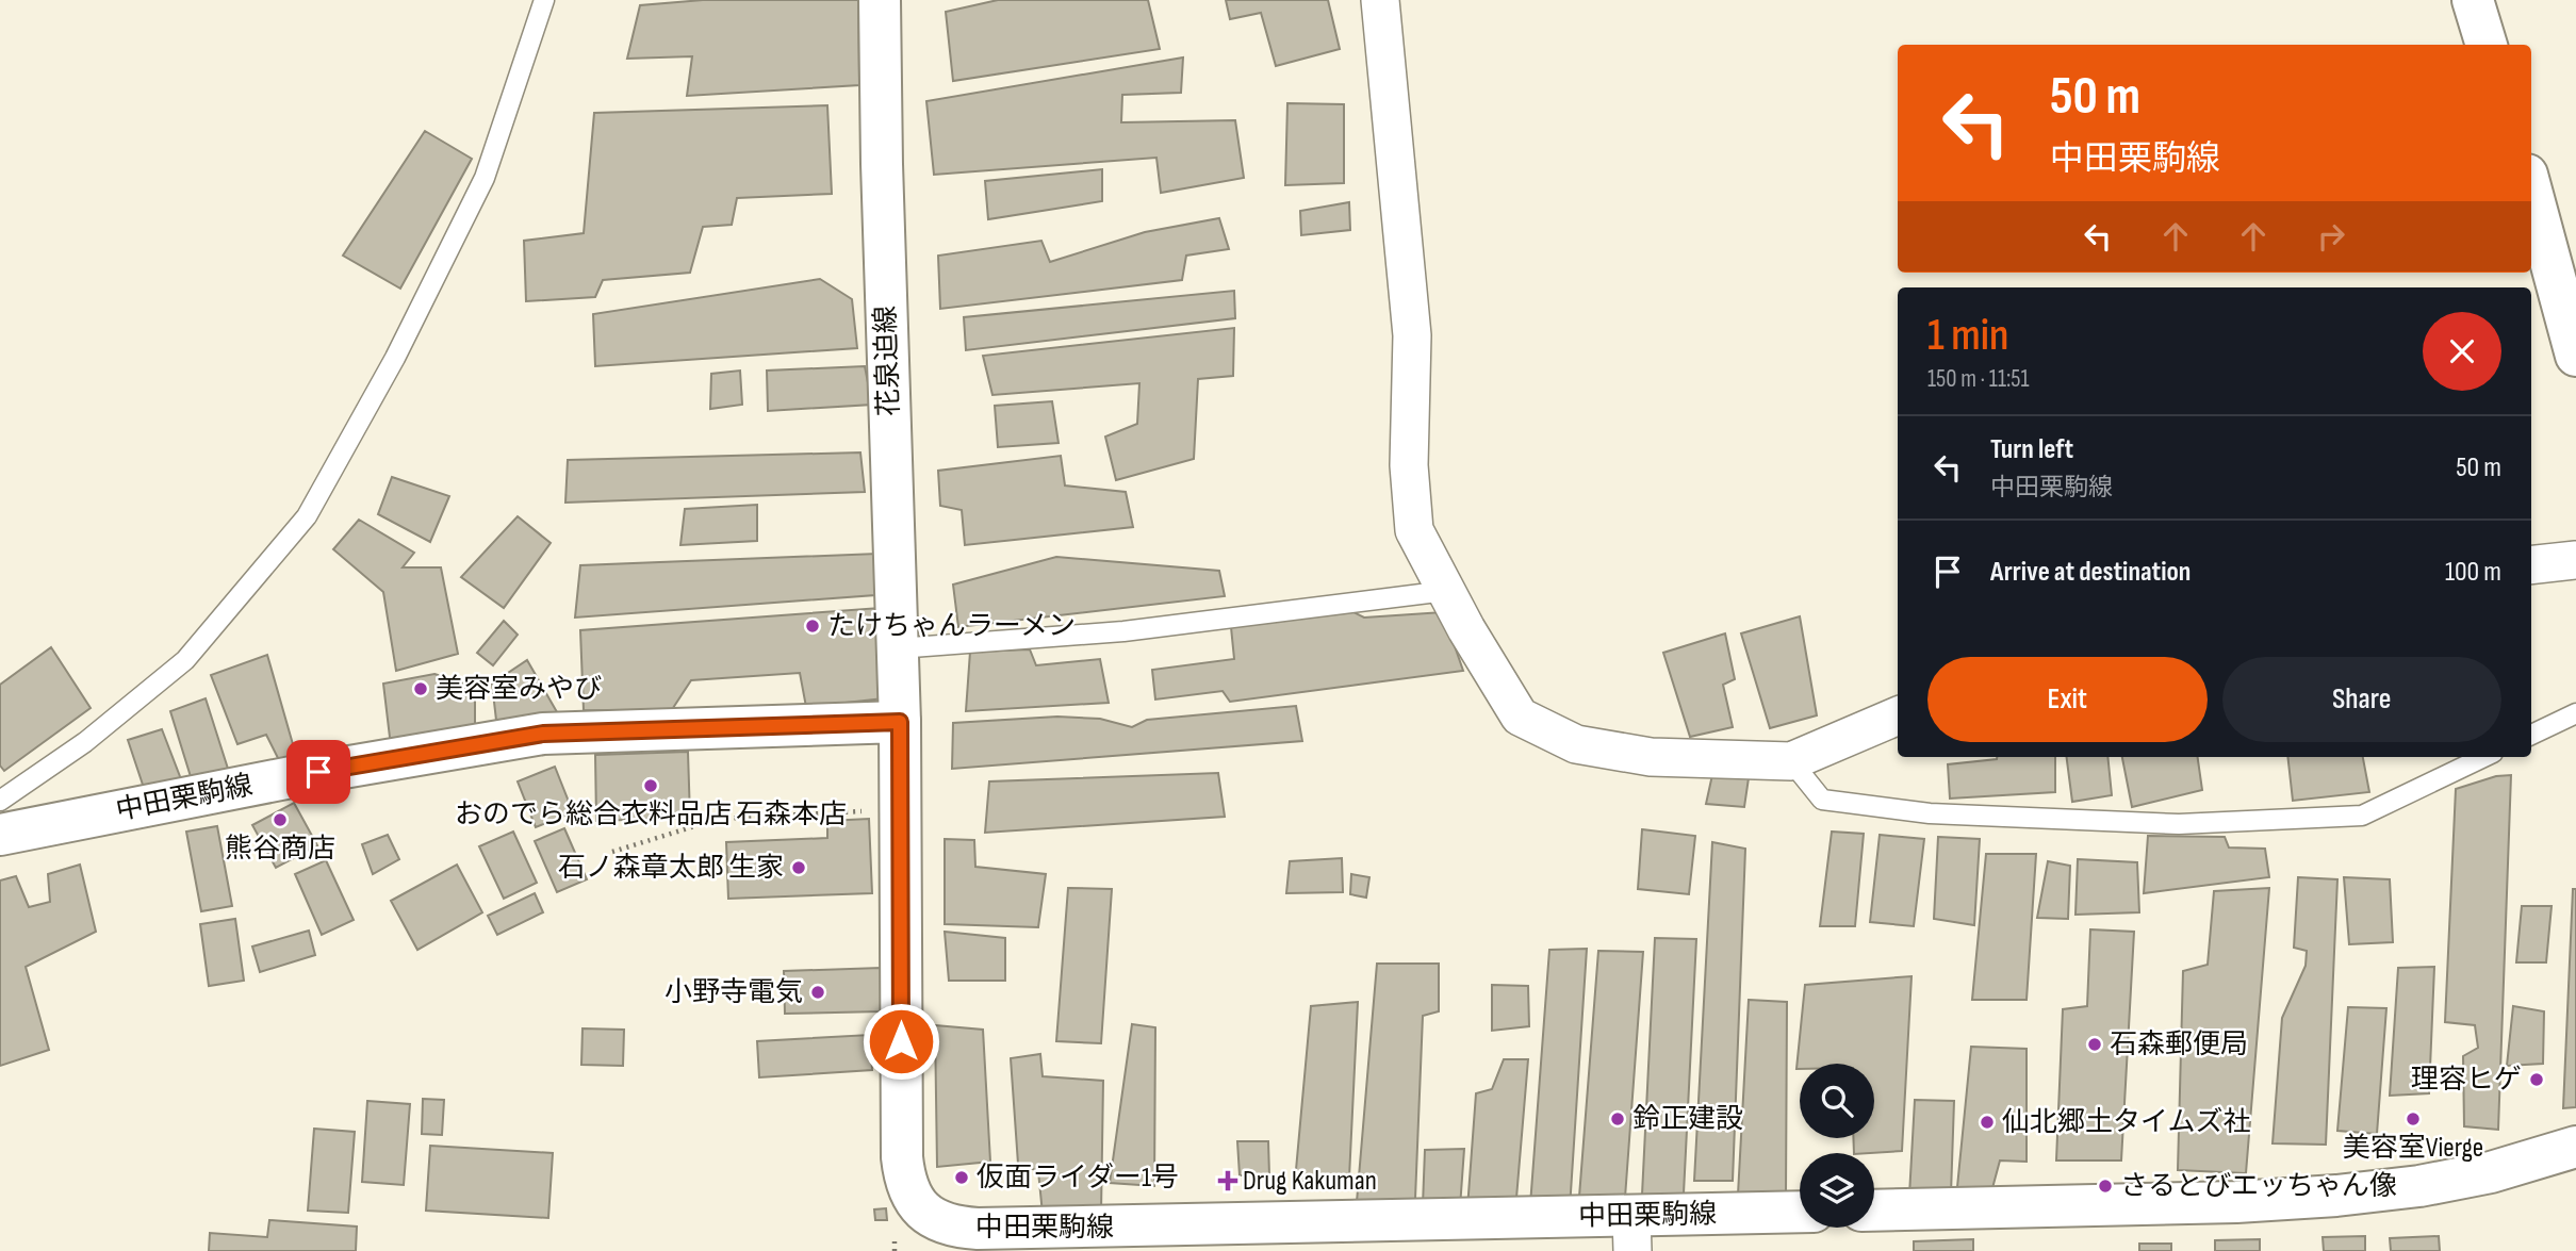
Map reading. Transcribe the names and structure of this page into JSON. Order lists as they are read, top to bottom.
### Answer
{
  "streets": {
    "main road": ["花泉迫線", "中田栗駒線"]
  },
  "crossings": [
    ["花泉迫線", "中田栗駒線"]
  ],
  "places": {
    "other": [
      "たけちゃんラーメン",
      "美容室みやび",
      "おのでら総合衣料品店 石森本店",
      "熊谷商店",
      "石ノ森章太郎 生家",
      "小野寺電気",
      "石森郵便局",
      "理容ヒゲ",
      "鈴正建設",
      "美容室Vierge",
      "仙北郷土タイムズ社",
      "仮面ライダー1号",
      "さるとびエッちゃん像"
    ],
    "health": ["Drug Kakuman"]
  },
  "page": {
    "turn": ["50 m", "中田栗駒線"],
    "heading": ["1 min", "150 m · 11:51"],
    "list": [
      {
        "name": "Turn left",
        "note": "中田栗駒線",
        "value": "50 m"
      },
      {
        "name": "Arrive at destination",
        "value": "100 m"
      }
    ],
    "buttons": ["Exit", "Share"]
  }
}
